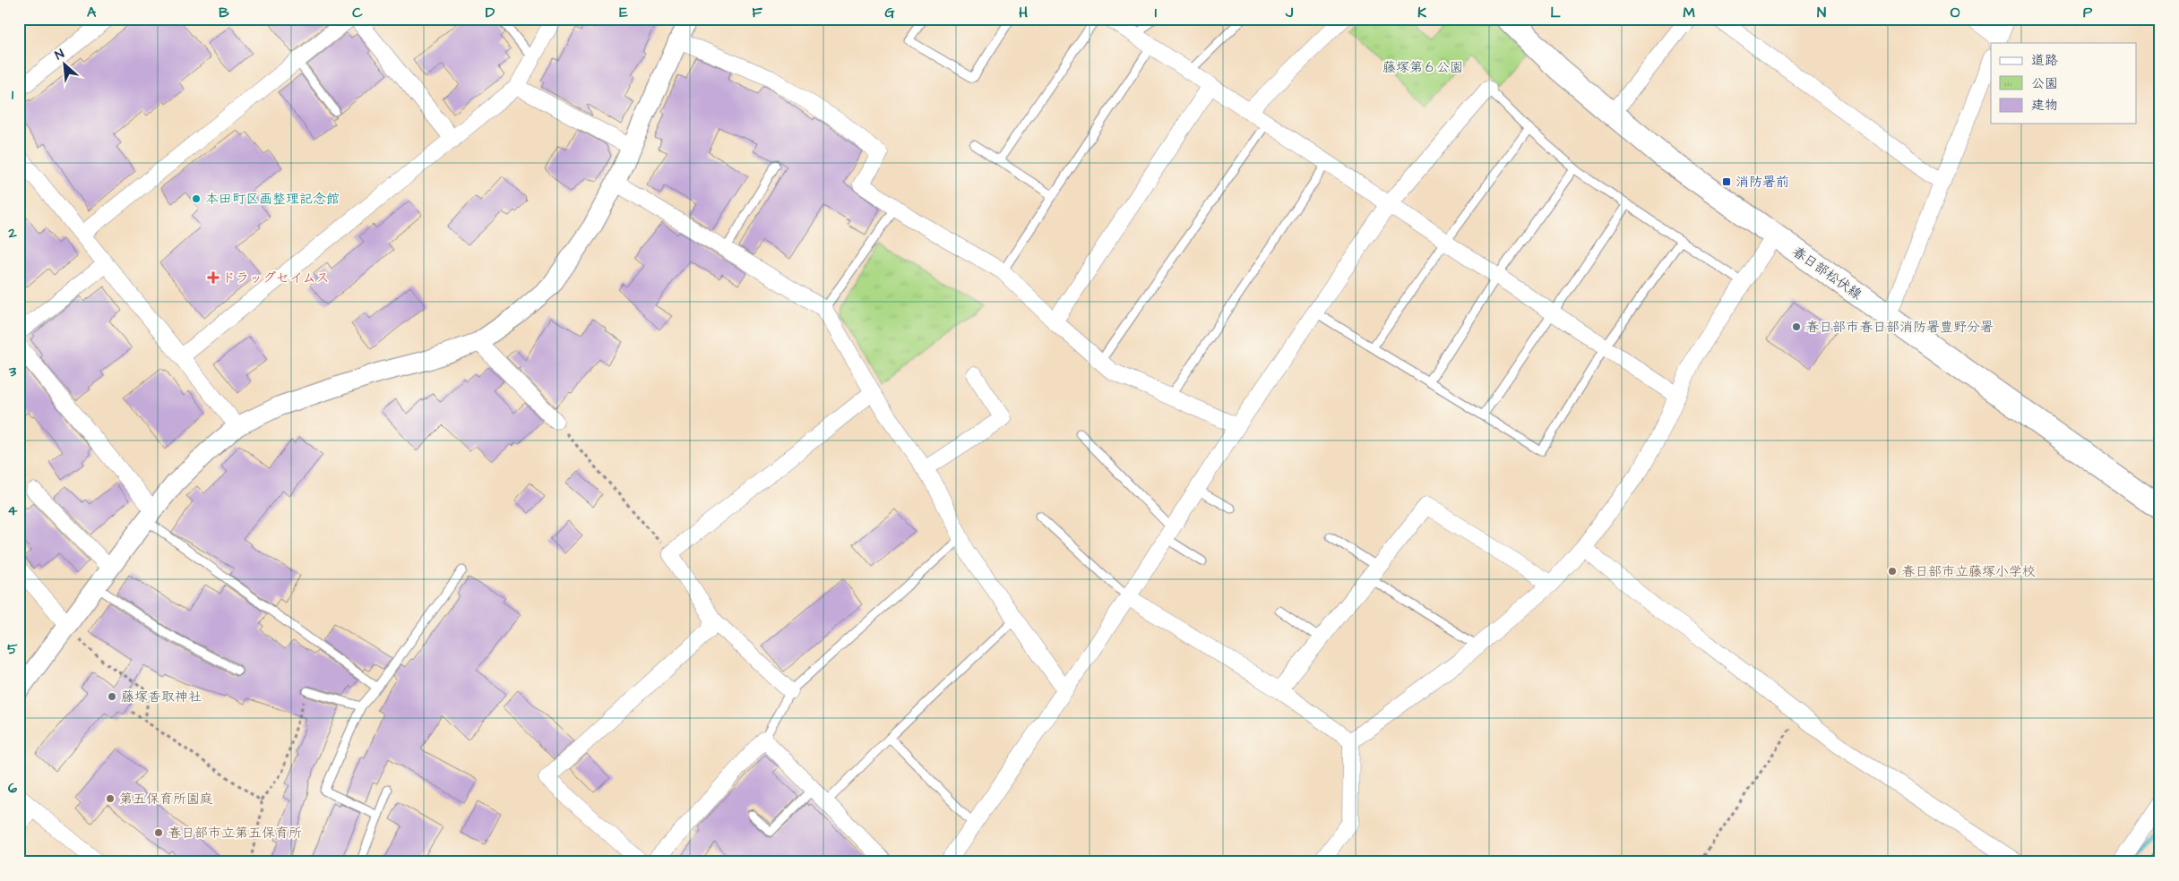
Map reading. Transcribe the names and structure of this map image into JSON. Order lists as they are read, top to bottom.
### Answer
{
  "streets": {
    "main road": ["春日部松伏線"]
  },
  "parks": ["藤塚第６公園"],
  "places": {
    "transit": ["消防署前"],
    "other": [
      "本田町区画整理記念館",
      "春日部市春日部消防署豊野分署",
      "春日部市立藤塚小学校",
      "藤塚香取神社",
      "第五保育所園庭",
      "春日部市立第五保育所"
    ],
    "health": ["ドラッグセイムス"]
  },
  "legend": ["道路", "公園", "建物"],
  "north": "top left",
  "grid": {
    "columns": [
      "A",
      "B",
      "C",
      "D",
      "E",
      "F",
      "G",
      "H",
      "I",
      "J",
      "K",
      "L",
      "M",
      "N",
      "O",
      "P"
    ],
    "rows": [
      "1",
      "2",
      "3",
      "4",
      "5",
      "6"
    ]
  }
}
